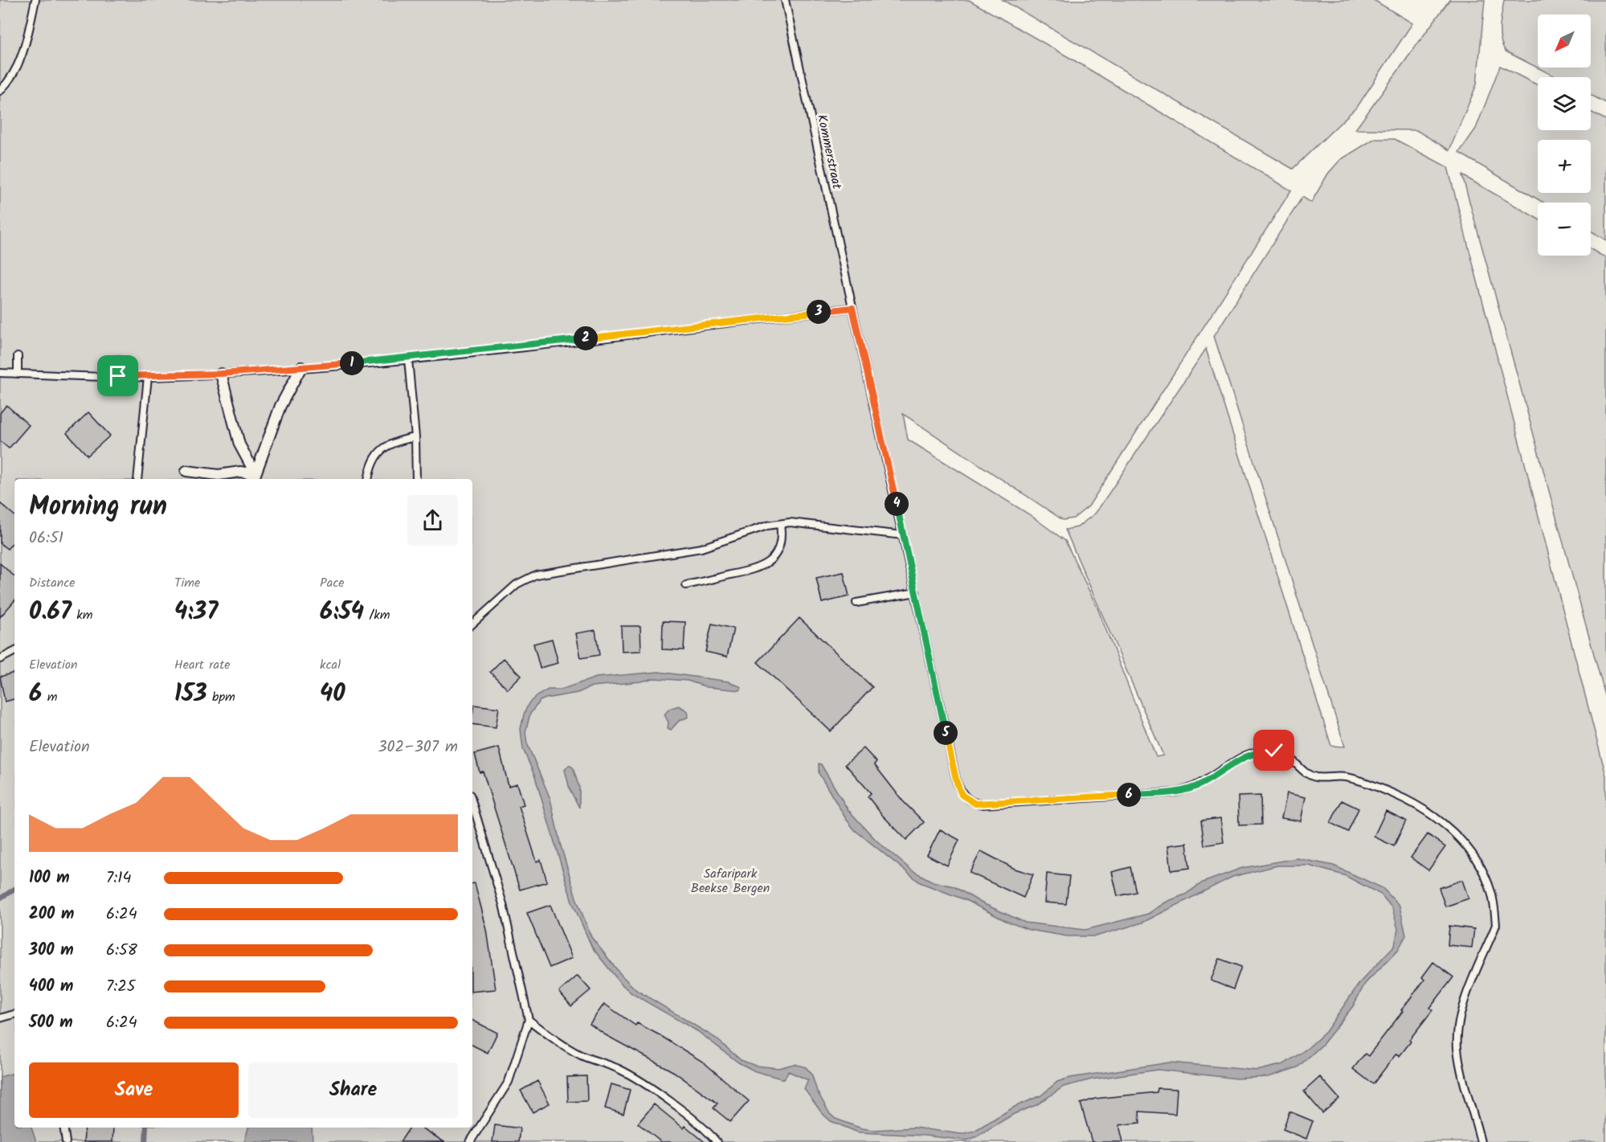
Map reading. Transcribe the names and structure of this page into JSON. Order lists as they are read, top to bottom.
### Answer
{
  "streets": {
    "lane": ["Kommerstraat"]
  },
  "parks": ["Safaripark Beekse Bergen"],
  "north": "bottom left",
  "page": {
    "map_buttons": ["+", "−"],
    "pins": [
      "3",
      "2",
      "1",
      "4",
      "5",
      "6"
    ],
    "heading": ["Morning run", "06:51"],
    "stats": [
      ["Distance", "0.67 km"],
      ["Time", "4:37"],
      ["Pace", "6:54 /km"],
      ["Elevation", "6 m"],
      ["Heart rate", "153 bpm"],
      ["kcal", "40"]
    ],
    "chart": ["Elevation", "302–307 m"],
    "list": [
      {
        "name": "100 m",
        "note": "7:14"
      },
      {
        "name": "200 m",
        "note": "6:24"
      },
      {
        "name": "300 m",
        "note": "6:58"
      },
      {
        "name": "400 m",
        "note": "7:25"
      },
      {
        "name": "500 m",
        "note": "6:24"
      }
    ],
    "buttons": ["Save", "Share"]
  }
}
